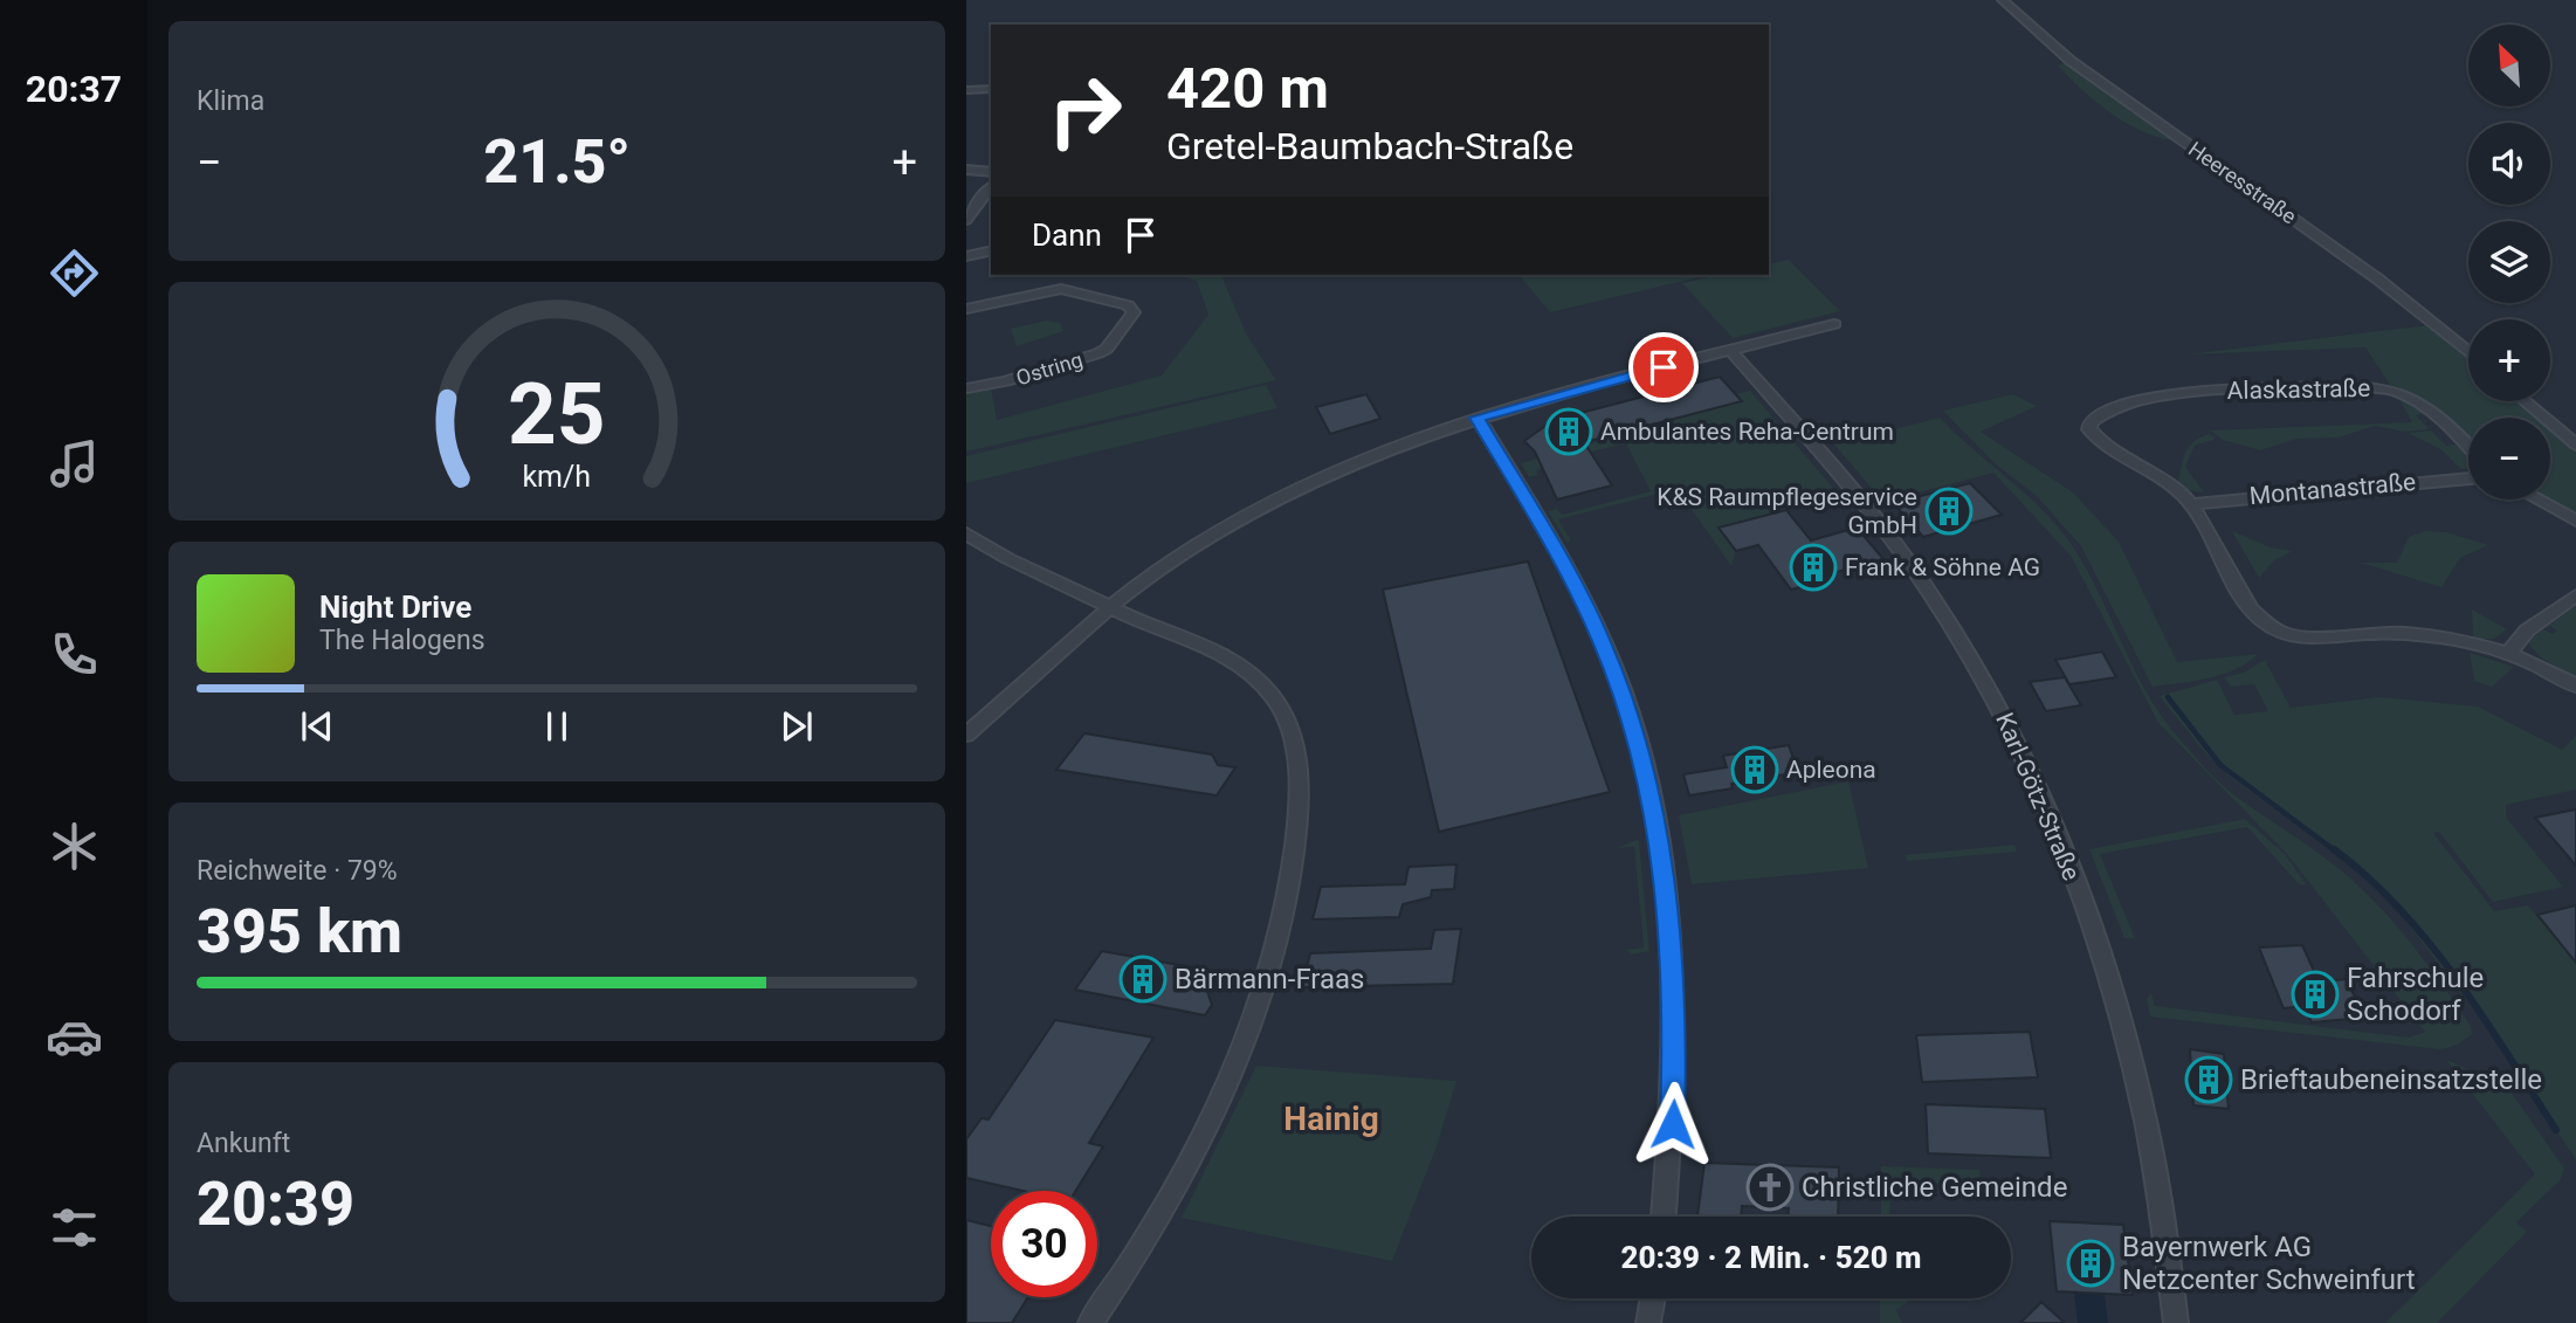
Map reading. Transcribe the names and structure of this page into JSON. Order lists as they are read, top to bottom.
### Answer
{
  "streets": {
    "street": [
      "Heeresstraße",
      "Ostring",
      "Alaskastraße",
      "Montanastraße",
      "Karl-Götz-Straße"
    ]
  },
  "crossings": [
    ["Alaskastraße", "Montanastraße"]
  ],
  "districts": ["Hainig"],
  "places": {
    "building": [
      "Ambulantes Reha-Centrum",
      "K&S Raumpflegeservice GmbH",
      "Frank & Söhne AG",
      "Apleona",
      "Bärmann-Fraas",
      "Fahrschule Schodorf",
      "Brieftaubeneinsatzstelle",
      "Bayernwerk AG Netzcenter Schweinfurt"
    ],
    "church": ["Christliche Gemeinde"]
  },
  "north": "top left",
  "page": {
    "tabs": "20:37",
    "tile": [
      "Klima",
      ["Reichweite · 79%", "395 km"],
      ["Ankunft", "20:39"]
    ],
    "map_buttons": ["+", "−"],
    "turn": ["420 m", "Gretel-Baumbach-Straße"],
    "heat": ["−", "21.5°", "+"],
    "then": "Dann",
    "song": ["Night Drive", "The Halogens"],
    "limit": "30",
    "trip": "20:39 · 2 Min. · 520 m",
    "gauge": ["25", "km/h"]
  }
}
